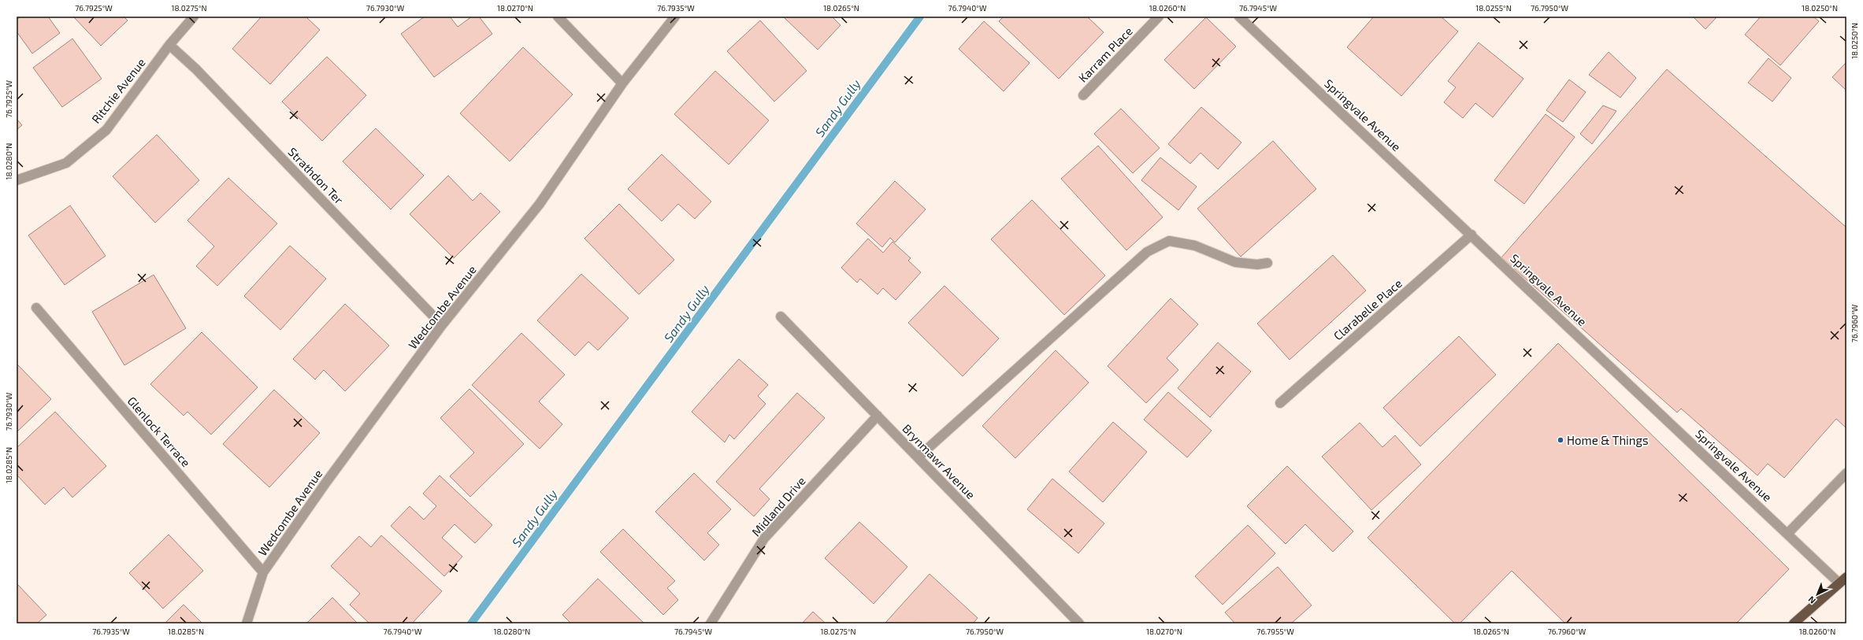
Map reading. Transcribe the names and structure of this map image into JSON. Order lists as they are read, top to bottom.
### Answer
{
  "streets": {
    "street": [
      "Karram Place",
      "Ritchie Avenue",
      "Springvale Avenue",
      "Strathdon Ter",
      "Wedcombe Avenue",
      "Clarabelle Place",
      "Glenlock Terrace",
      "Brynmawr Avenue",
      "Midland Drive"
    ]
  },
  "crossings": [
    ["Ritchie Avenue", "Strathdon Ter"],
    ["Springvale Avenue", "Clarabelle Place"],
    ["Strathdon Ter", "Wedcombe Avenue"],
    ["Wedcombe Avenue", "Glenlock Terrace"],
    ["Brynmawr Avenue", "Midland Drive"]
  ],
  "water": ["Sandy Gully"],
  "places": ["Home & Things"],
  "north": "bottom left",
  "coordinates": [
    "76.7925°W",
    "18.0275°N",
    "76.7930°W",
    "18.0270°N",
    "76.7935°W",
    "18.0265°N",
    "76.7940°W",
    "18.0260°N",
    "76.7945°W",
    "18.0255°N",
    "76.7950°W",
    "18.0250°N",
    "18.0280°N",
    "76.7960°W",
    "18.0285°N",
    "76.7955°W"
  ]
}
